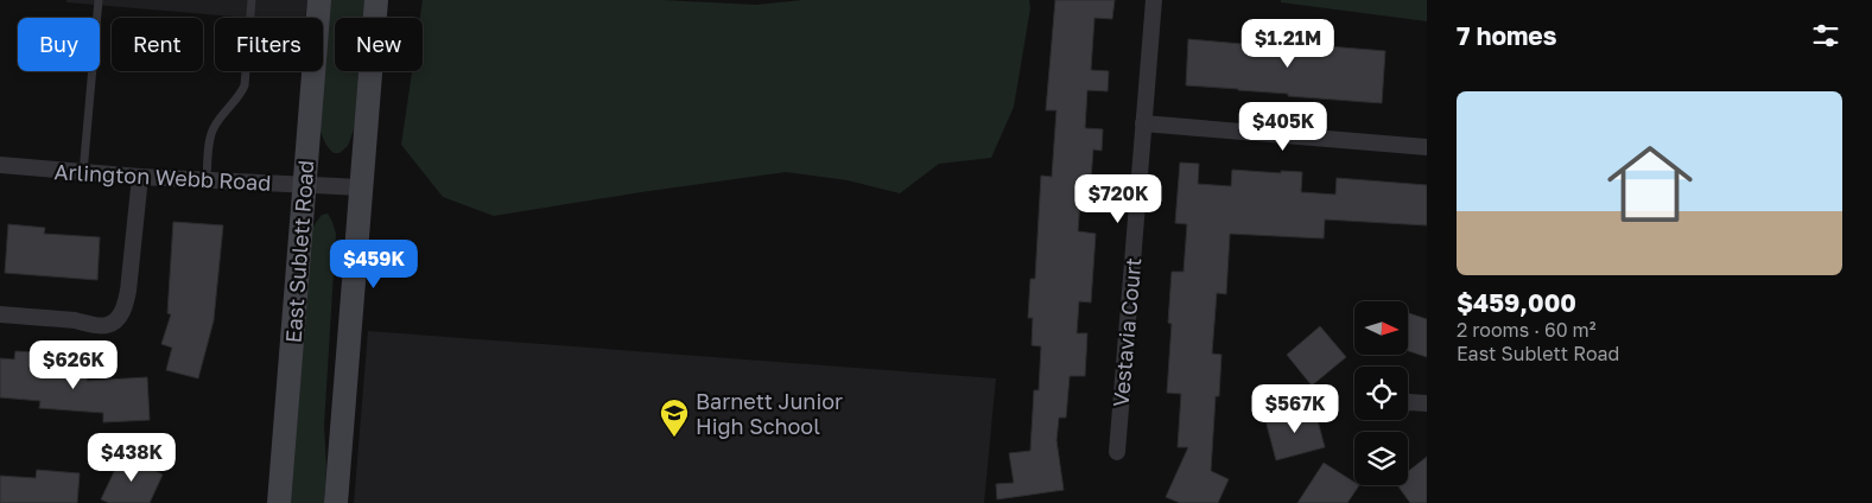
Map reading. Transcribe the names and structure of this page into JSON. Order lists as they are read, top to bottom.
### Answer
{
  "streets": {
    "main road": ["East Sublett Road"],
    "street": ["Arlington Webb Road", "Vestavia Court"]
  },
  "crossings": [
    ["Arlington Webb Road", "East Sublett Road"]
  ],
  "places": {
    "school or university": ["Barnett Junior High School"]
  },
  "north": "right",
  "page": {
    "heading": "7 homes",
    "chip": [
      "Buy",
      "Rent",
      "Filters",
      "New"
    ],
    "price": [
      "$1.21M",
      "$405K",
      "$720K",
      "$459K",
      "$626K",
      "$567K",
      "$438K"
    ],
    "list": [
      {
        "name": "$459,000",
        "note": "2 rooms · 60 m² · East Sublett Road"
      }
    ]
  }
}
